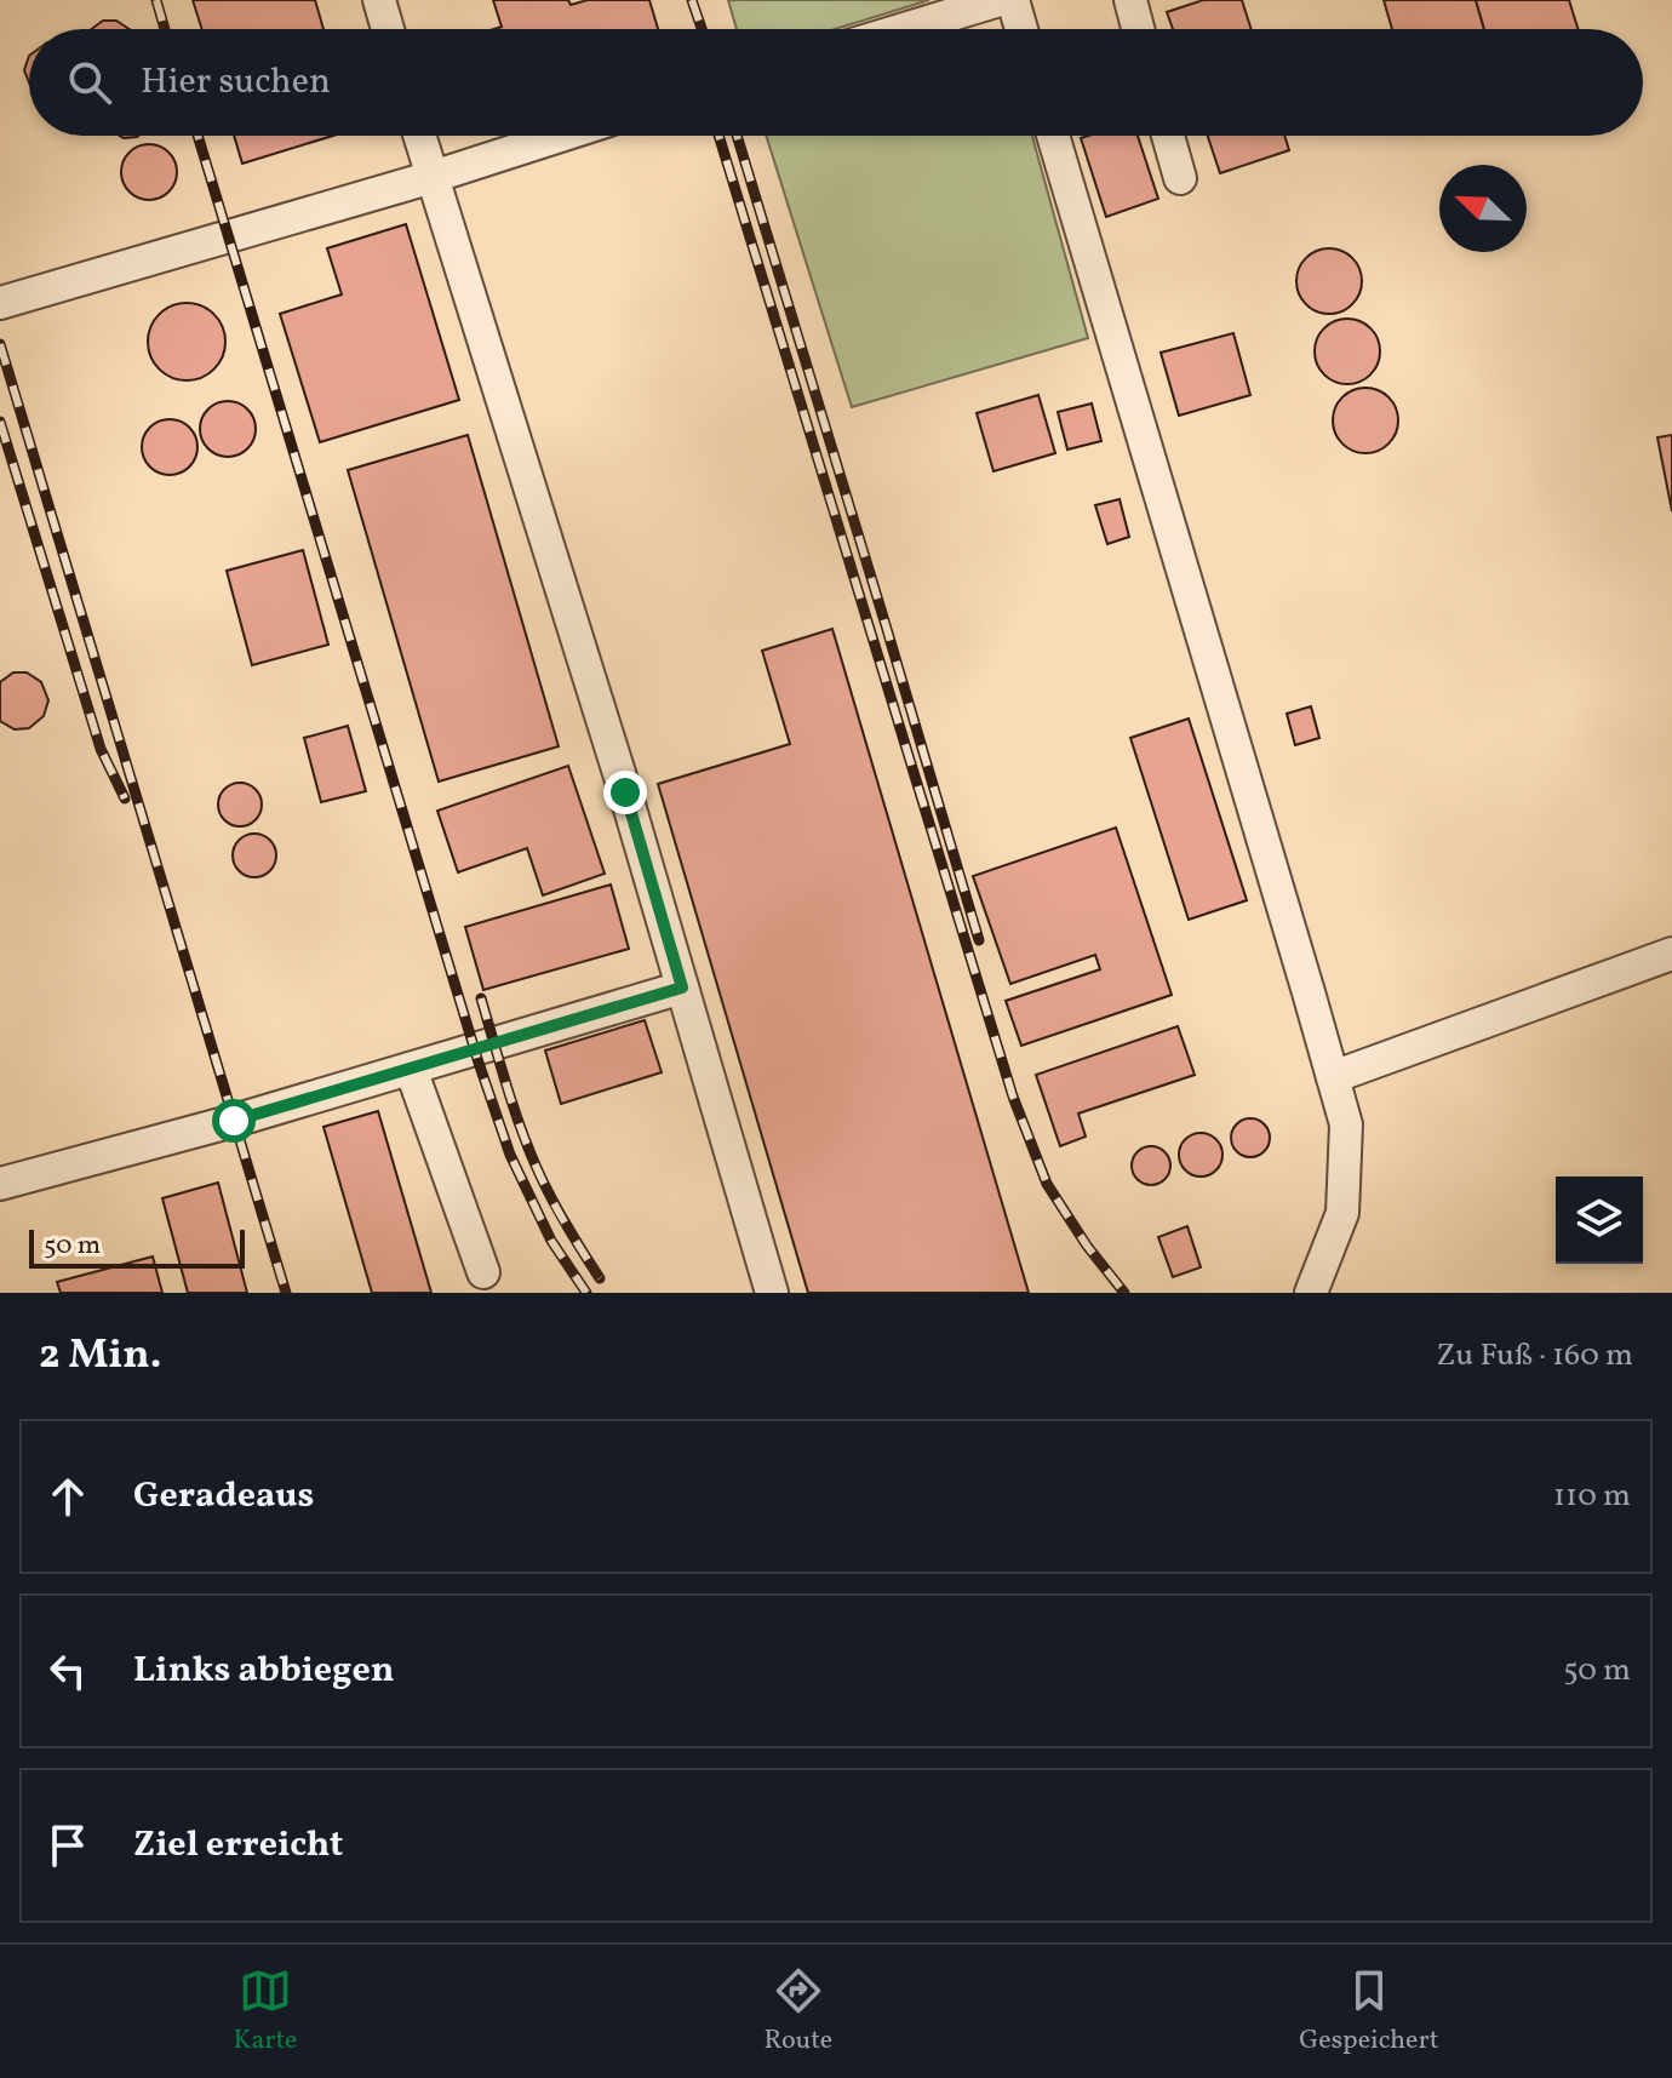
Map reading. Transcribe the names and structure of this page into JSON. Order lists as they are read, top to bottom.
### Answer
{
  "scale_bar": "50 m",
  "north": "top left",
  "page": {
    "search": "Hier suchen",
    "scale": "50 m",
    "heading": ["2 Min.", "Zu Fuß · 160 m"],
    "list": [
      ["Geradeaus", "110 m"],
      ["Links abbiegen", "50 m"],
      "Ziel erreicht"
    ],
    "nav": ["Karte", "Route", "Gespeichert"]
  }
}
